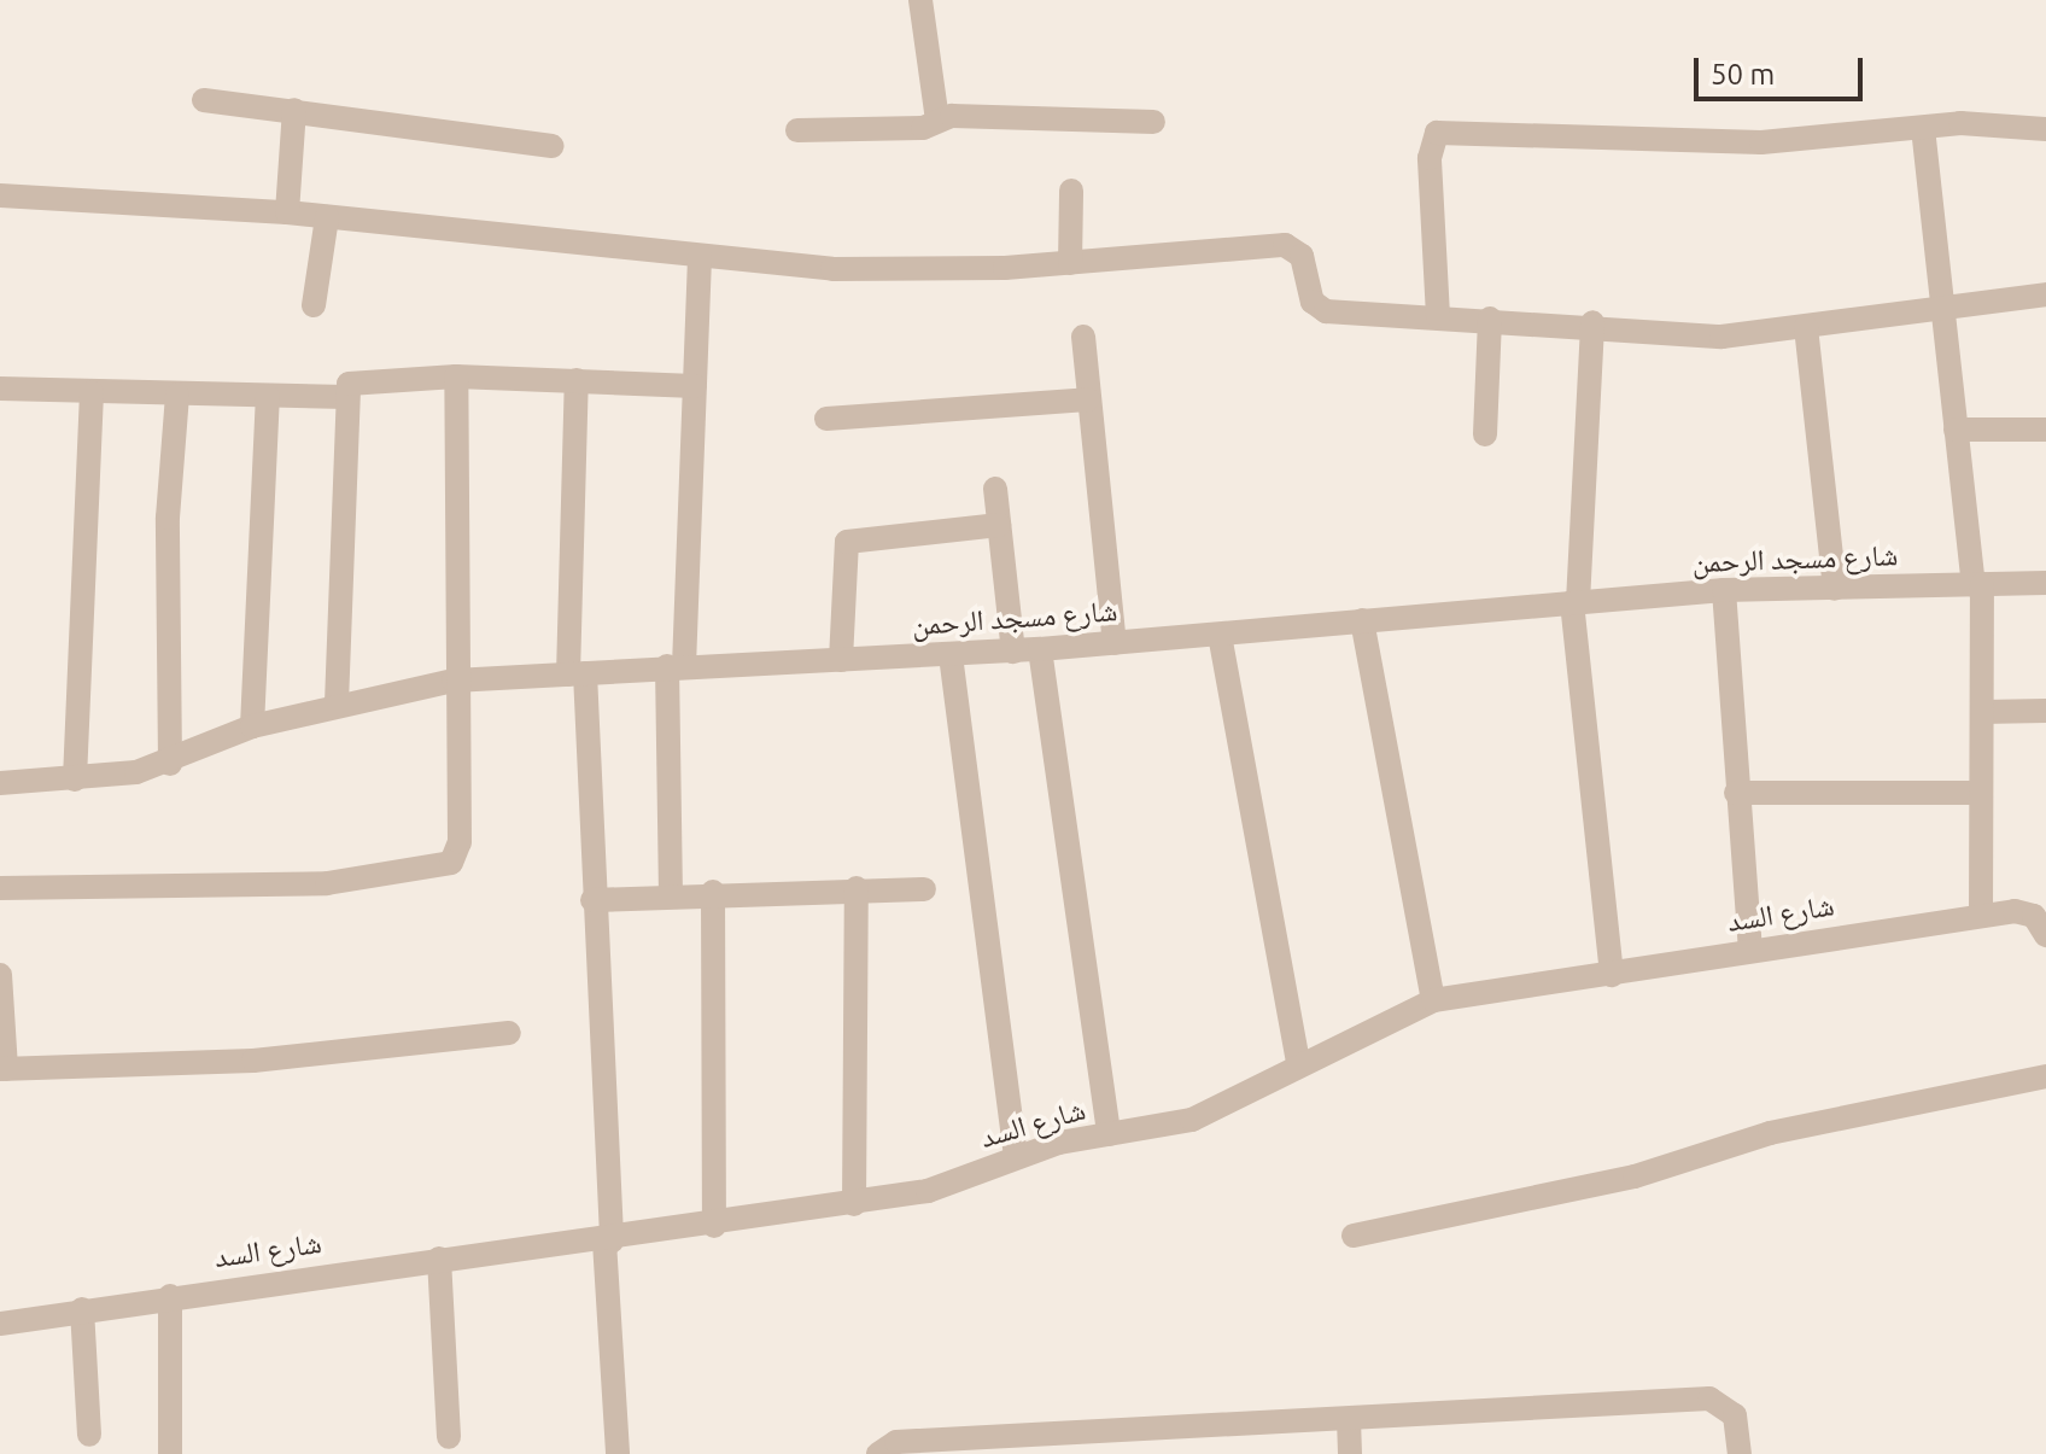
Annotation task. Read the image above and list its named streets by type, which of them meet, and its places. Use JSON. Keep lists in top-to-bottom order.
{
  "streets": {
    "street": ["شارع مسجد الرحمن", "شارع السد"]
  },
  "scale_bar": "50 m"
}
